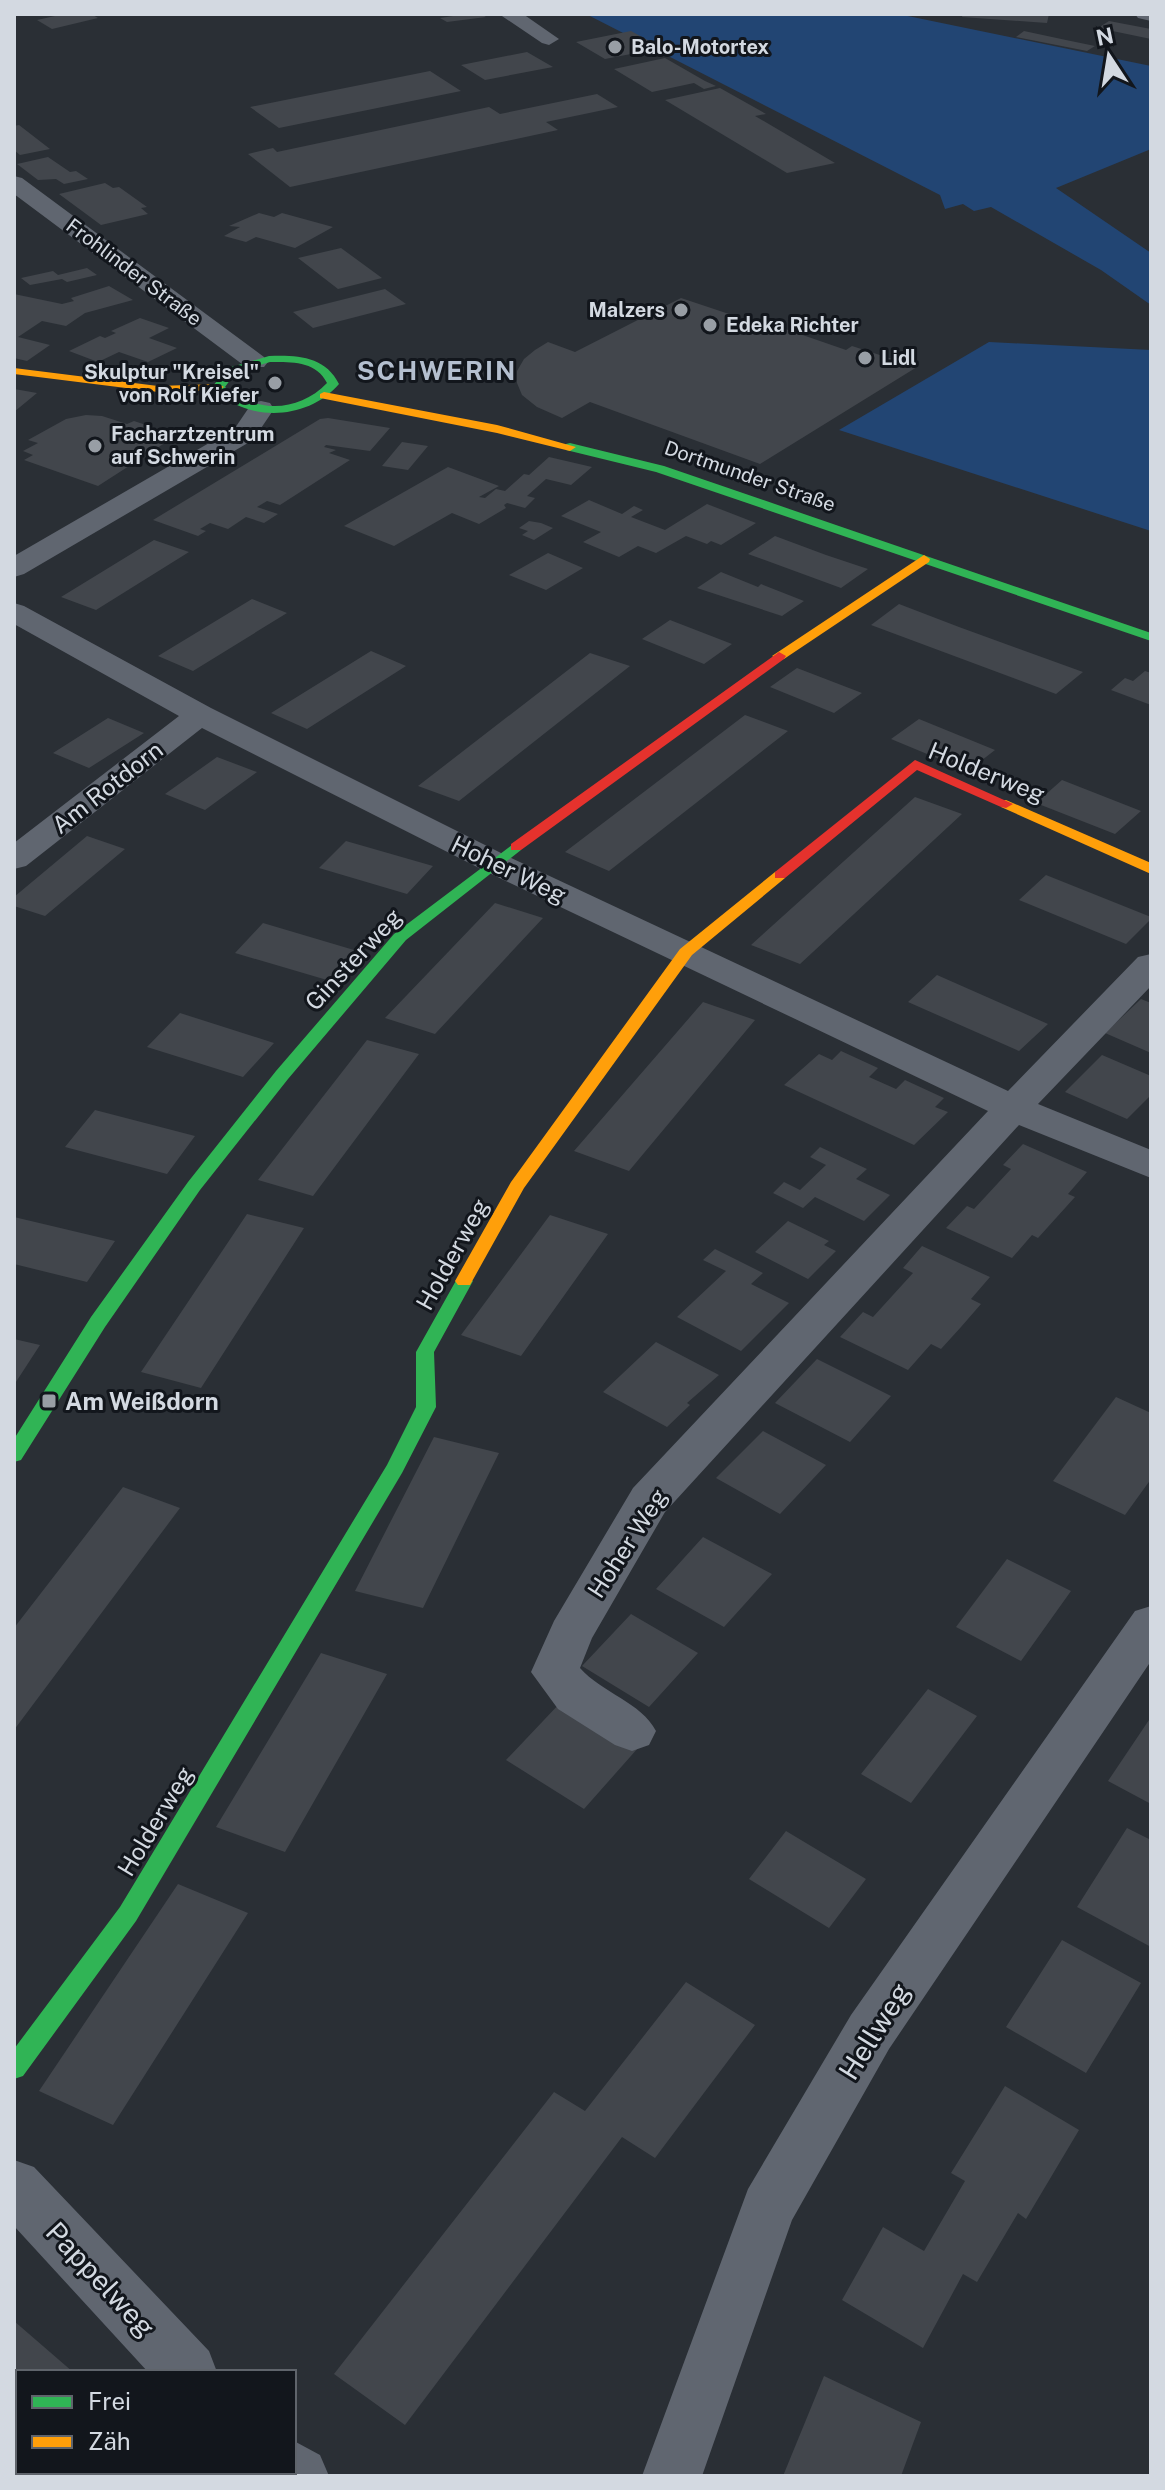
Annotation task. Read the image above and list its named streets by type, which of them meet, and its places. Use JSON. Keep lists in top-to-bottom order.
{
  "streets": {
    "street": [
      "Frohlinder Straße",
      "Dortmunder Straße",
      "Holderweg",
      "Am Rotdorn",
      "Hoher Weg",
      "Ginsterweg",
      "Hellweg",
      "Pappelweg"
    ]
  },
  "crossings": [
    ["Dortmunder Straße", "Ginsterweg"],
    ["Holderweg", "Hoher Weg"],
    ["Am Rotdorn", "Hoher Weg"],
    ["Hoher Weg", "Ginsterweg"]
  ],
  "districts": ["SCHWERIN"],
  "places": {
    "other": [
      "Balo-Motortex",
      "Malzers",
      "Edeka Richter",
      "Lidl",
      "Skulptur \"Kreisel\" von Rolf Kiefer",
      "Facharztzentrum auf Schwerin"
    ],
    "transit": ["Am Weißdorn"]
  },
  "legend": ["Frei", "Zäh"],
  "north": "top"
}
